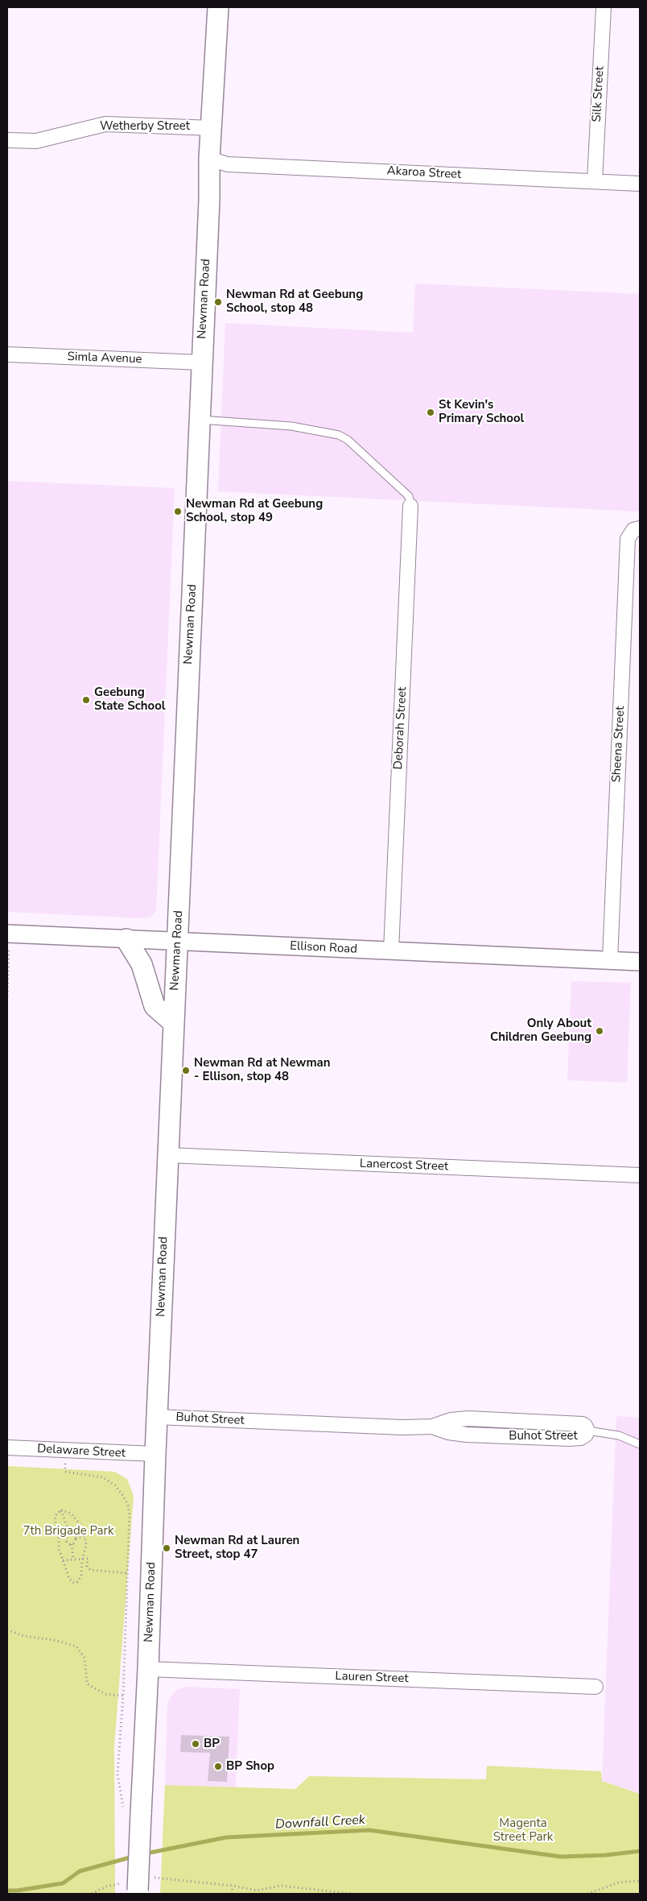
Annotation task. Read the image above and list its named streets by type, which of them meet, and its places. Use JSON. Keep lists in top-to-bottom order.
{
  "streets": {
    "main road": ["Newman Road"],
    "street": [
      "Silk Street",
      "Wetherby Street",
      "Akaroa Street",
      "Simla Avenue",
      "Deborah Street",
      "Sheena Street",
      "Ellison Road",
      "Lanercost Street",
      "Buhot Street",
      "Delaware Street",
      "Lauren Street"
    ]
  },
  "crossings": [
    ["Silk Street", "Akaroa Street"],
    ["Wetherby Street", "Newman Road"],
    ["Akaroa Street", "Newman Road"],
    ["Newman Road", "Simla Avenue"],
    ["Newman Road", "Ellison Road"],
    ["Newman Road", "Lanercost Street"],
    ["Newman Road", "Buhot Street"],
    ["Newman Road", "Delaware Street"],
    ["Newman Road", "Lauren Street"],
    ["Deborah Street", "Ellison Road"],
    ["Sheena Street", "Ellison Road"]
  ],
  "water": ["Downfall Creek"],
  "parks": ["7th Brigade Park", "Magenta Street Park"],
  "places": [
    "Newman Rd at Geebung School, stop 48",
    "St Kevin's Primary School",
    "Newman Rd at Geebung School, stop 49",
    "Geebung State School",
    "Only About Children Geebung",
    "Newman Rd at Newman - Ellison, stop 48",
    "Newman Rd at Lauren Street, stop 47",
    "BP",
    "BP Shop"
  ]
}
